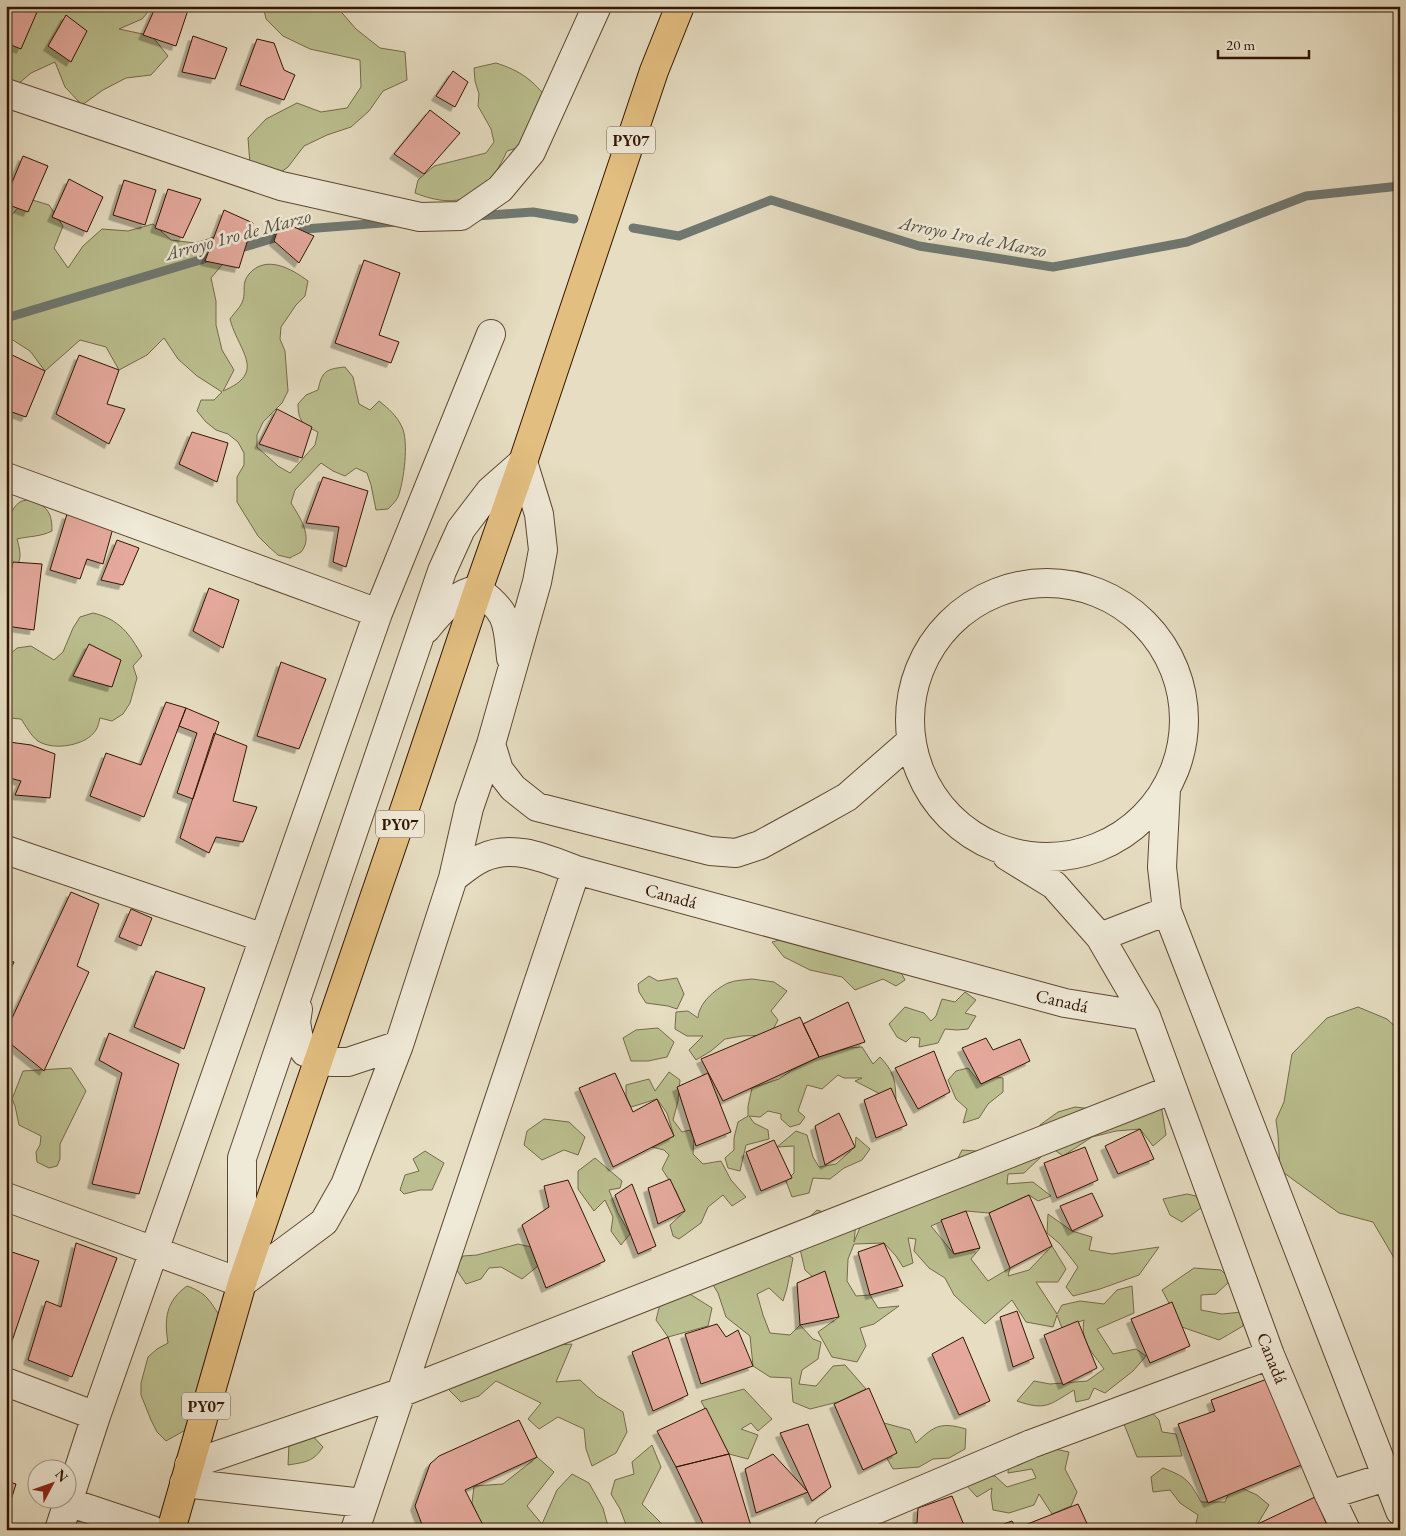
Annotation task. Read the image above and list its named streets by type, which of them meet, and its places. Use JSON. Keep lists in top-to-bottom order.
{
  "streets": {
    "highway": ["PY07"],
    "street": ["Canadá"]
  },
  "water": ["Arroyo 1ro de Marzo"],
  "scale_bar": "20 m",
  "north": "top right"
}
